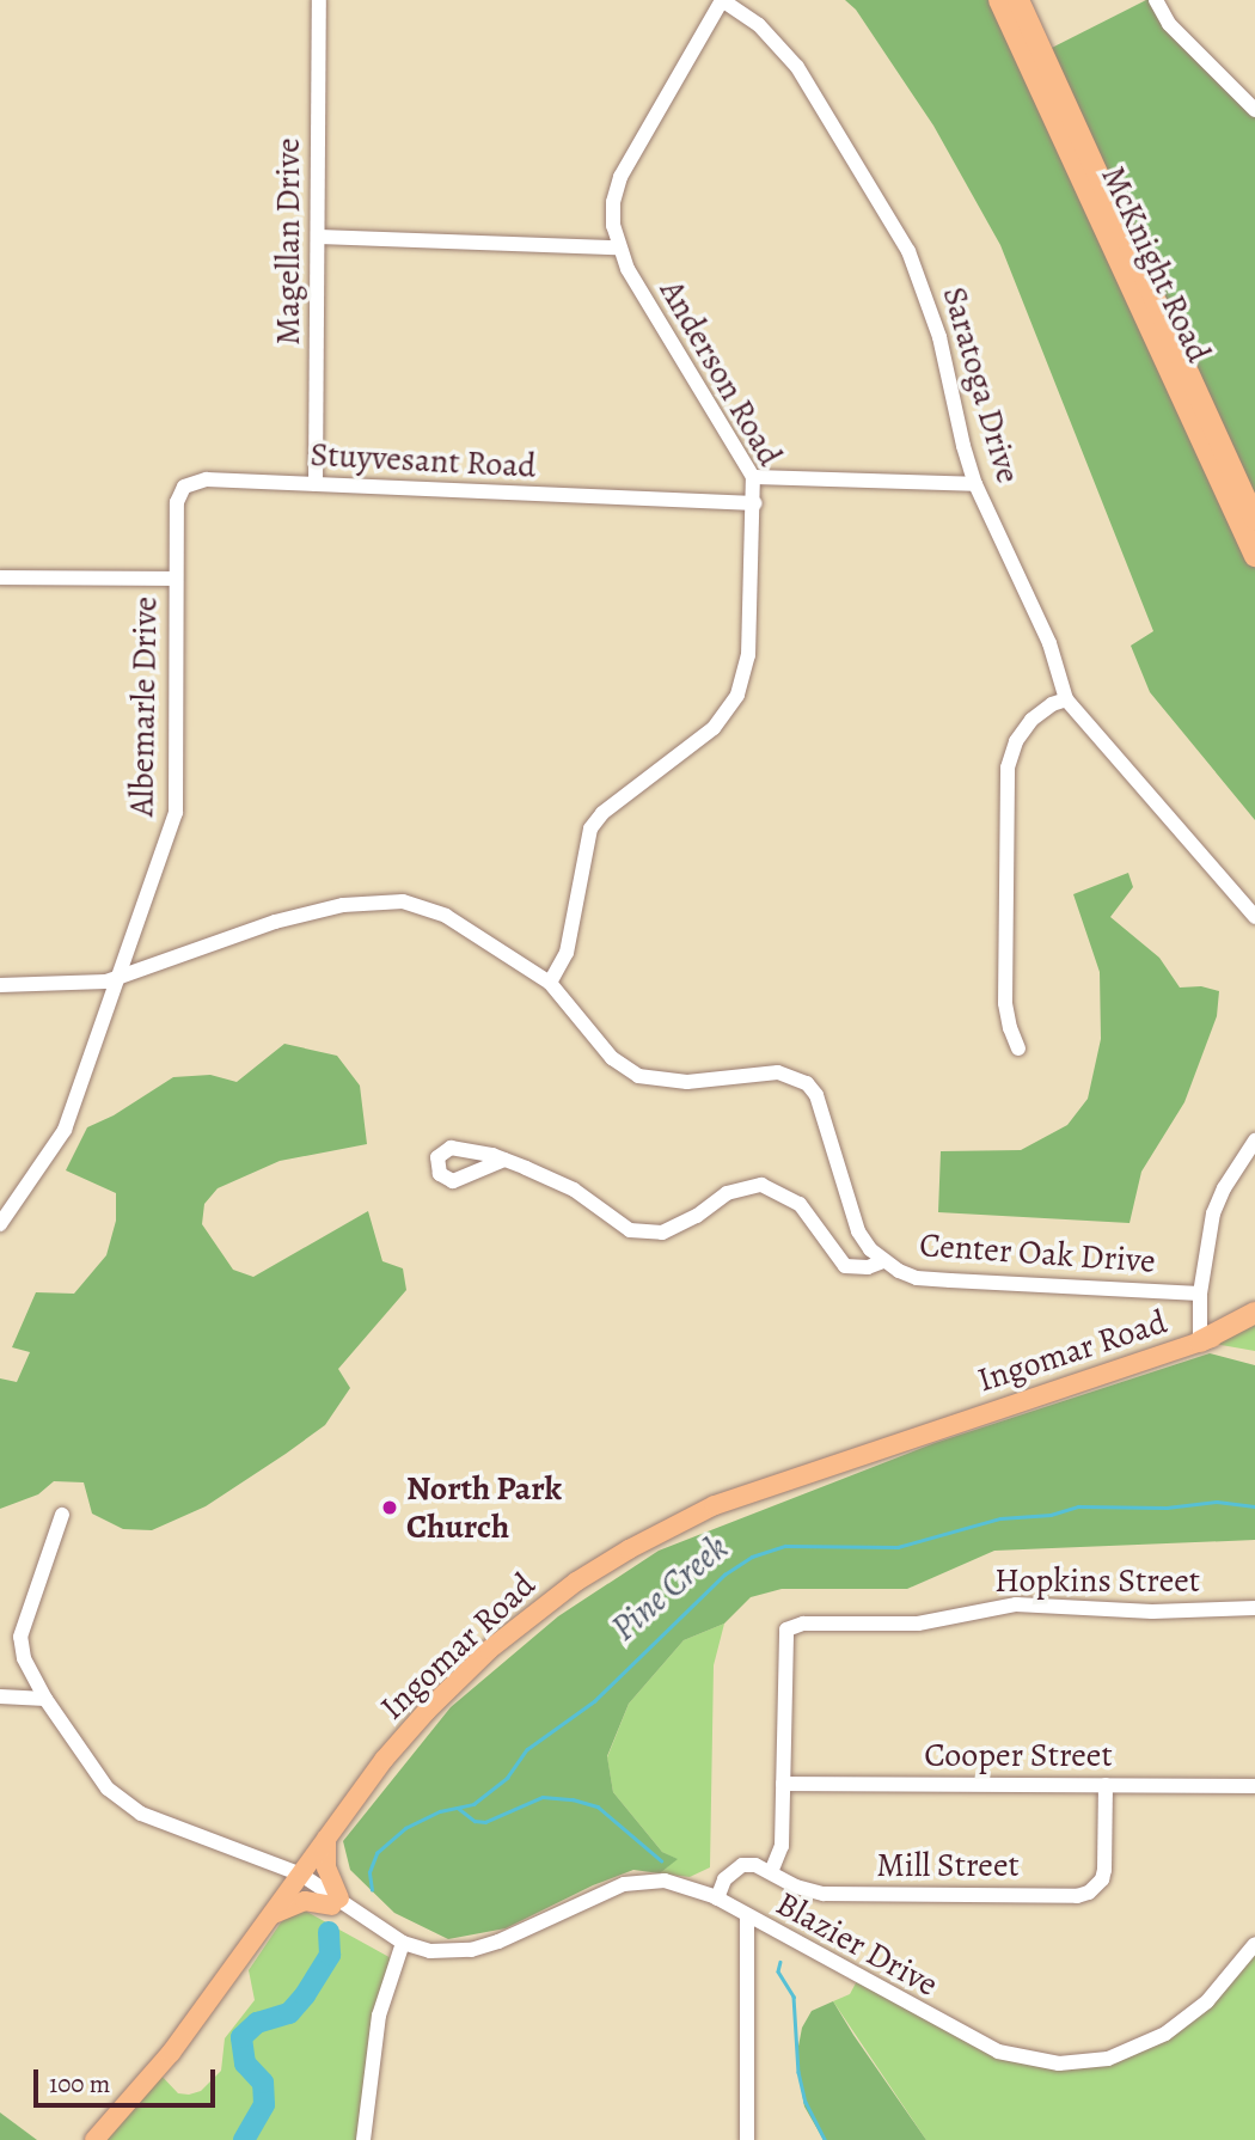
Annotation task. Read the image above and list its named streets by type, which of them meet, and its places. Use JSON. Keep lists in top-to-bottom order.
{
  "streets": {
    "highway": ["McKnight Road"],
    "main road": ["Ingomar Road"],
    "street": [
      "Magellan Drive",
      "Anderson Road",
      "Saratoga Drive",
      "Stuyvesant Road",
      "Albemarle Drive",
      "Center Oak Drive",
      "Hopkins Street",
      "Cooper Street",
      "Mill Street",
      "Blazier Drive"
    ]
  },
  "crossings": [
    ["Magellan Drive", "Stuyvesant Road"],
    ["Anderson Road", "Saratoga Drive"],
    ["Anderson Road", "Stuyvesant Road"],
    ["Anderson Road", "Center Oak Drive"],
    ["Stuyvesant Road", "Albemarle Drive"],
    ["Albemarle Drive", "Center Oak Drive"],
    ["Ingomar Road", "Blazier Drive"],
    ["Hopkins Street", "Cooper Street"],
    ["Hopkins Street", "Mill Street"],
    ["Cooper Street", "Mill Street"],
    ["Mill Street", "Blazier Drive"]
  ],
  "water": ["Pine Creek"],
  "places": ["North Park Church"],
  "scale_bar": "100 m"
}
